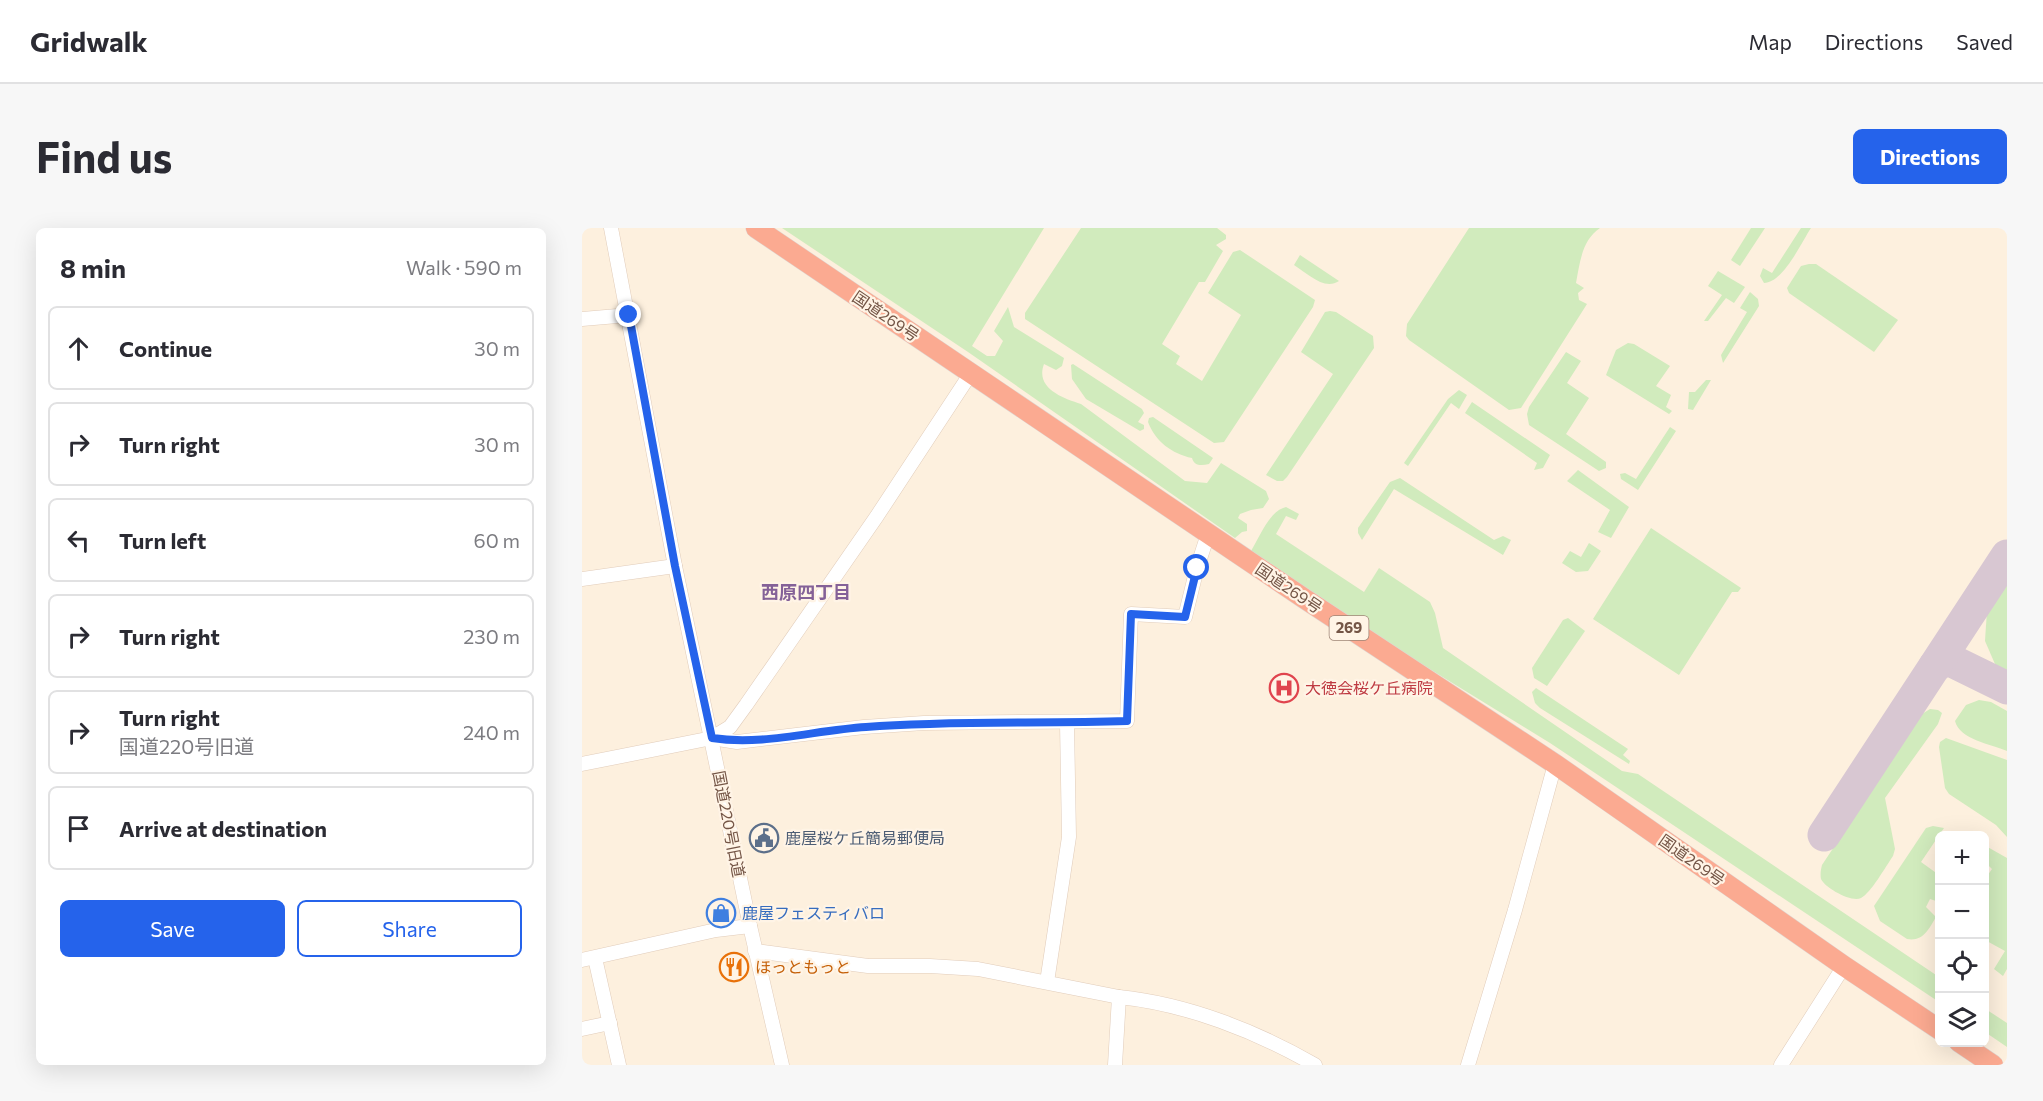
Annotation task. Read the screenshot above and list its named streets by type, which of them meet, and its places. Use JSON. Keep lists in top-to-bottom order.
{
  "streets": {
    "highway": ["国道269号", "269"],
    "street": ["国道220号旧道"]
  },
  "districts": ["西原四丁目"],
  "places": {
    "hospital": ["大徳会桜ケ丘病院"],
    "public building": ["鹿屋桜ケ丘簡易郵便局"],
    "shop": ["鹿屋フェスティバロ"],
    "restaurant": ["ほっともっと"]
  },
  "page": {
    "header": "Gridwalk",
    "nav": ["Map", "Directions", "Saved"],
    "buttons": [
      "Directions",
      ["Save", "Share"]
    ],
    "title": "Find us",
    "heading": ["8 min", "Walk · 590 m"],
    "list": [
      ["Continue", "30 m"],
      ["Turn right", "30 m"],
      ["Turn left", "60 m"],
      ["Turn right", "230 m"],
      ["Turn right", "国道220号旧道", "240 m"],
      "Arrive at destination"
    ],
    "map_buttons": ["+", "−"]
  }
}
